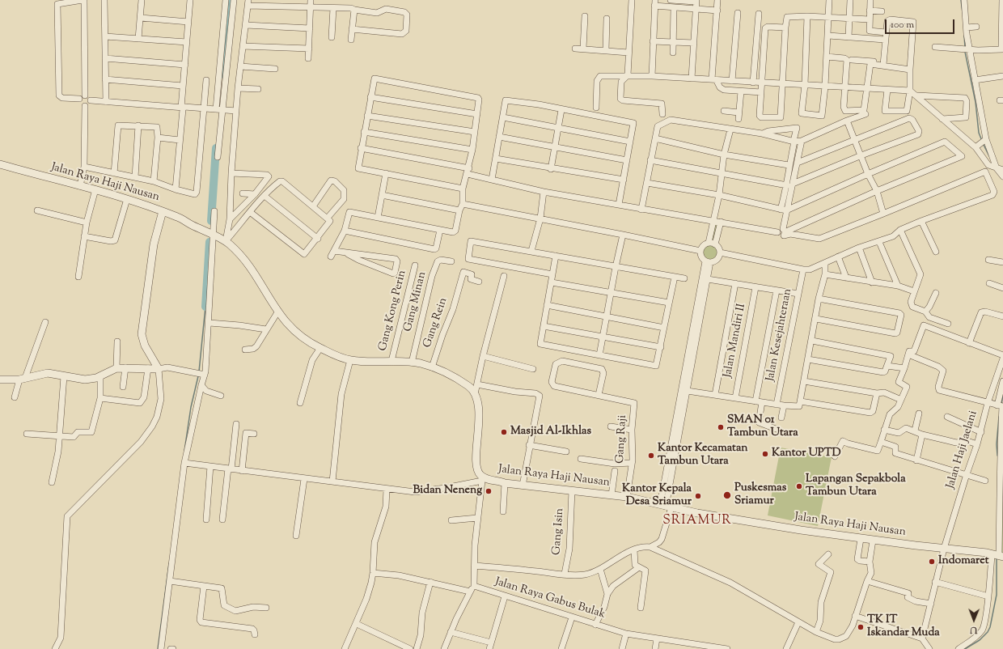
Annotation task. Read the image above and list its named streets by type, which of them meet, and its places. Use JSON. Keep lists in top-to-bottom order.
{
  "streets": {
    "street": [
      "Jalan Raya Haji Nausan",
      "Gang Minan",
      "Gang Kong Perin",
      "Gang Rein",
      "Jalan Kesejahteraan",
      "Jalan Mandiri II",
      "Gang Raji",
      "Jalan Haji Jaelani",
      "Gang Isin",
      "Jalan Raya Gabus Bulak"
    ]
  },
  "crossings": [
    ["Jalan Raya Haji Nausan", "Gang Minan"],
    ["Jalan Raya Haji Nausan", "Gang Kong Perin"],
    ["Jalan Raya Haji Nausan", "Gang Rein"],
    ["Jalan Raya Haji Nausan", "Gang Raji"],
    ["Jalan Raya Haji Nausan", "Jalan Haji Jaelani"],
    ["Jalan Raya Haji Nausan", "Gang Isin"]
  ],
  "districts": ["SRIAMUR"],
  "places": [
    "SMAN 01 Tambun Utara",
    "Masjid Al-Ikhlas",
    "Kantor UPTD",
    "Kantor Kecamatan Tambun Utara",
    "Lapangan Sepakbola Tambun Utara",
    "Bidan Neneng",
    "Puskesmas Sriamur",
    "Kantor Kepala Desa Sriamur",
    "Indomaret",
    "TK IT Iskandar Muda"
  ],
  "scale_bar": "100 m",
  "north": "bottom"
}
